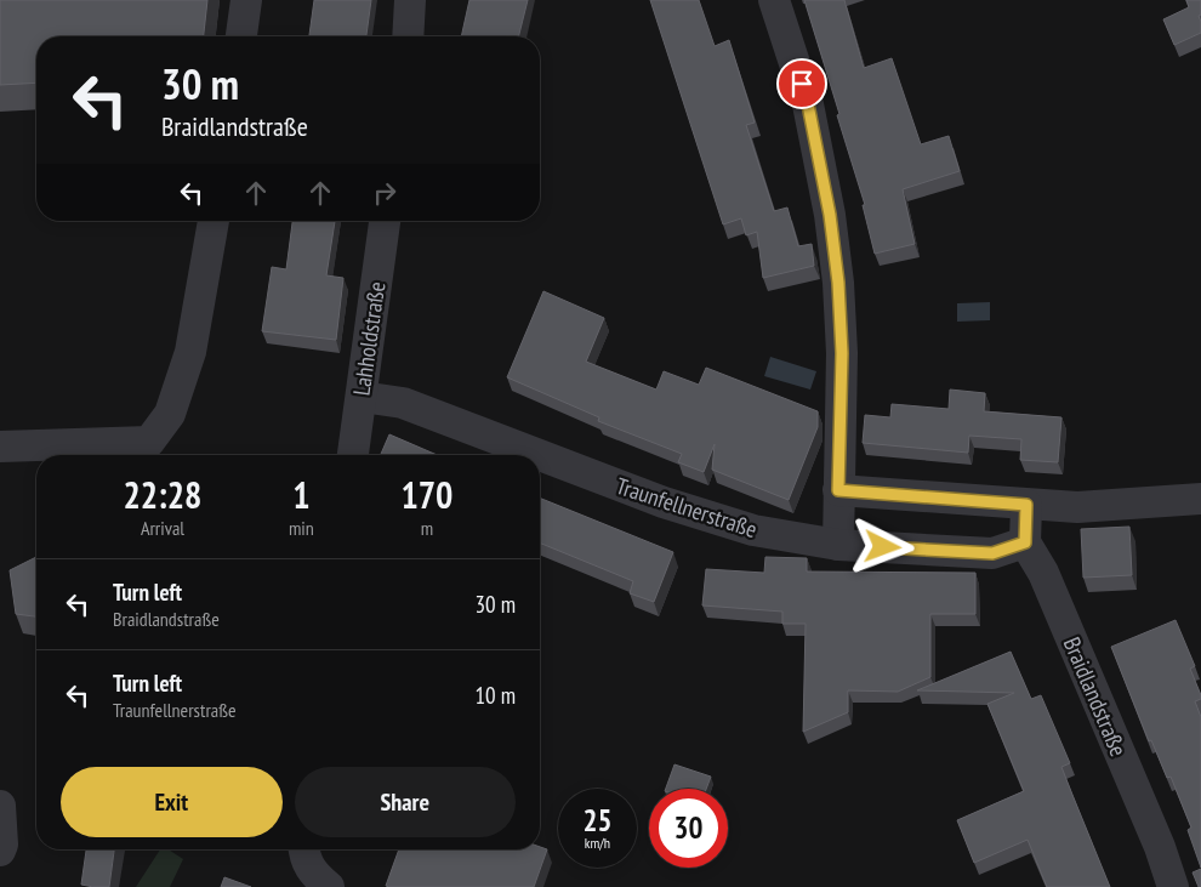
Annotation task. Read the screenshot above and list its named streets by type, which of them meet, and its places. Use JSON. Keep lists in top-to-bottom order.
{
  "streets": {
    "street": ["Lahholdstraße", "Traunfellnerstraße", "Braidlandstraße"]
  },
  "crossings": [
    ["Lahholdstraße", "Traunfellnerstraße"],
    ["Traunfellnerstraße", "Braidlandstraße"]
  ],
  "page": {
    "turn": ["30 m", "Braidlandstraße"],
    "eta": [
      "22:28",
      "Arrival",
      "1",
      "min",
      "170",
      "m"
    ],
    "list": [
      {
        "name": "Turn left",
        "note": "Braidlandstraße",
        "value": "30 m"
      },
      {
        "name": "Turn left",
        "note": "Traunfellnerstraße",
        "value": "10 m"
      }
    ],
    "buttons": ["Exit", "Share"],
    "speed": "25 km/h",
    "limit": "30"
  }
}
